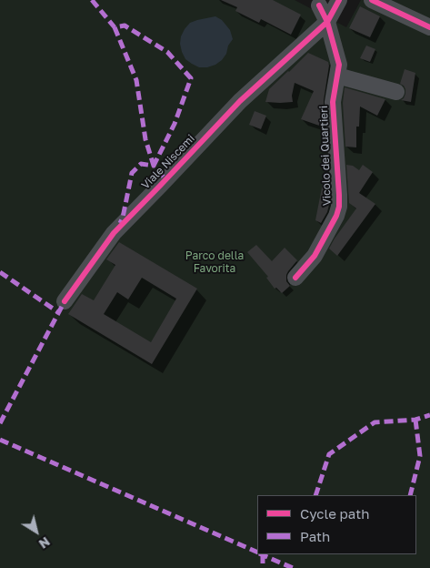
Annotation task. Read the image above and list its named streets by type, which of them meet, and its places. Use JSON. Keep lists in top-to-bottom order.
{
  "streets": {
    "street": ["Vicolo dei Quartieri", "Viale Niscemi"]
  },
  "crossings": [
    ["Vicolo dei Quartieri", "Viale Niscemi"]
  ],
  "parks": ["Parco della Favorita"],
  "legend": ["Cycle path", "Path"],
  "north": "bottom right"
}
